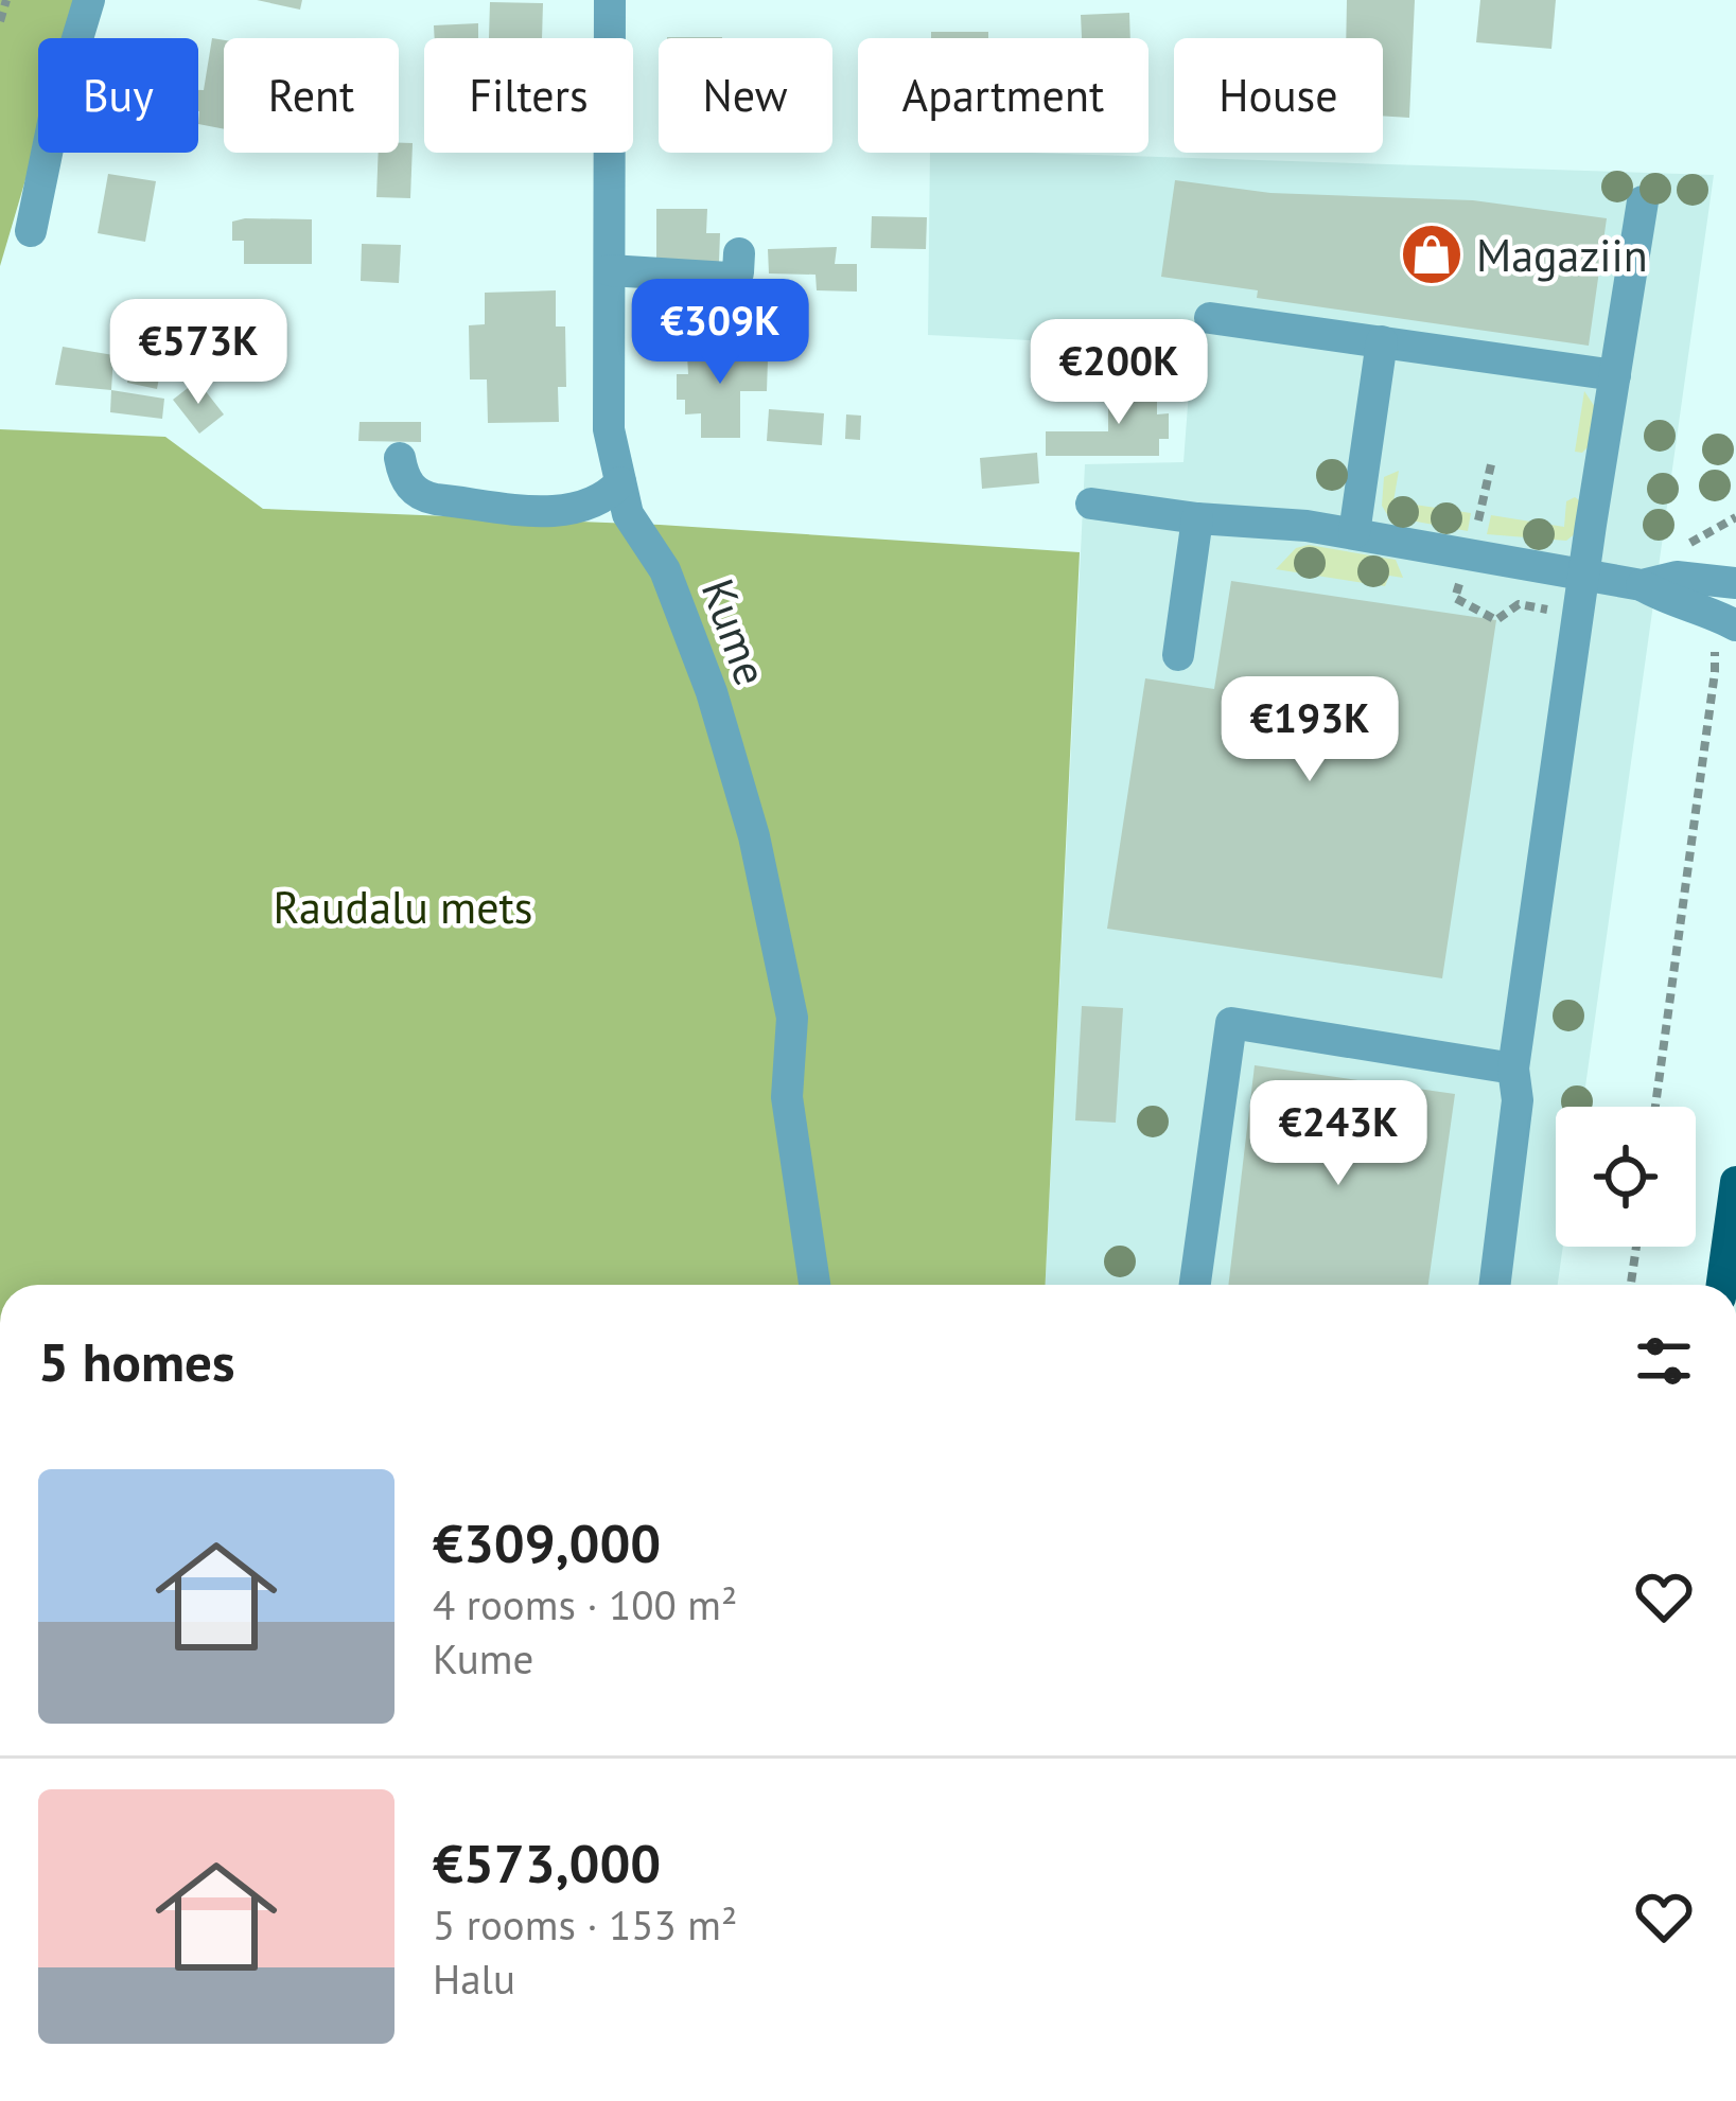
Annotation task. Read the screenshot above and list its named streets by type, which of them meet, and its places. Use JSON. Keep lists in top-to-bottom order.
{
  "streets": {
    "street": ["Kume"]
  },
  "parks": ["Raudalu mets"],
  "places": {
    "shop": ["Magaziin"]
  },
  "page": {
    "chip": [
      "Buy",
      "Rent",
      "Filters",
      "New",
      "Apartment",
      "House"
    ],
    "price": [
      "€309K",
      "€573K",
      "€200K",
      "€193K",
      "€243K"
    ],
    "heading": "5 homes",
    "list": [
      {
        "name": "€309,000",
        "note": "4 rooms · 100 m² · Kume"
      },
      {
        "name": "€573,000",
        "note": "5 rooms · 153 m² · Halu"
      }
    ]
  }
}
